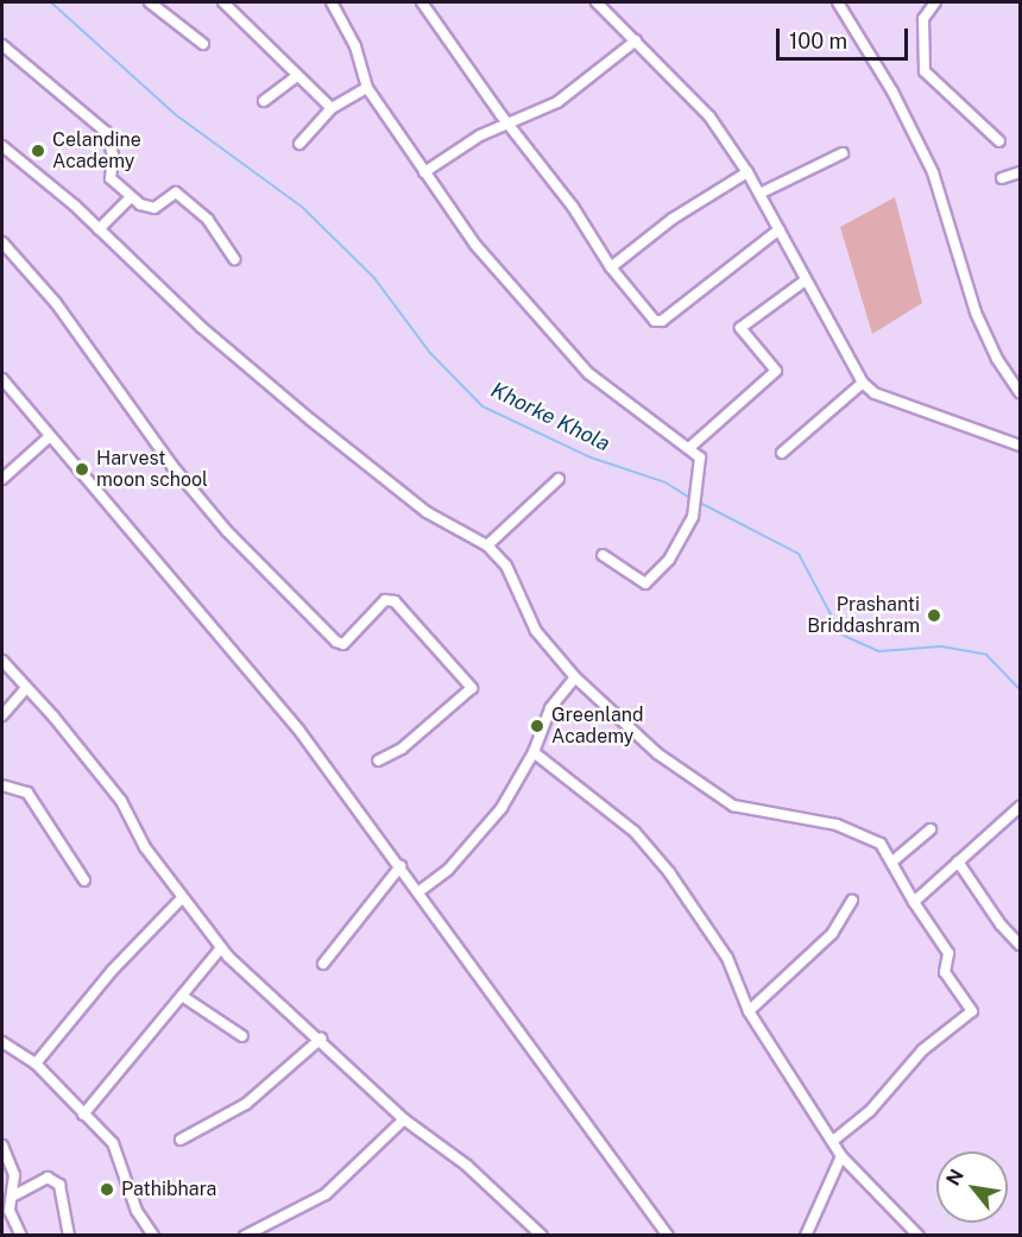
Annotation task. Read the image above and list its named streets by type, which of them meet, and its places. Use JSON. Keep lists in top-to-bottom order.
{
  "water": ["Khorke Khola"],
  "places": [
    "Celandine Academy",
    "Harvest moon school",
    "Prashanti Briddashram",
    "Greenland Academy",
    "Pathibhara"
  ],
  "scale_bar": "100 m",
  "north": "top left"
}
